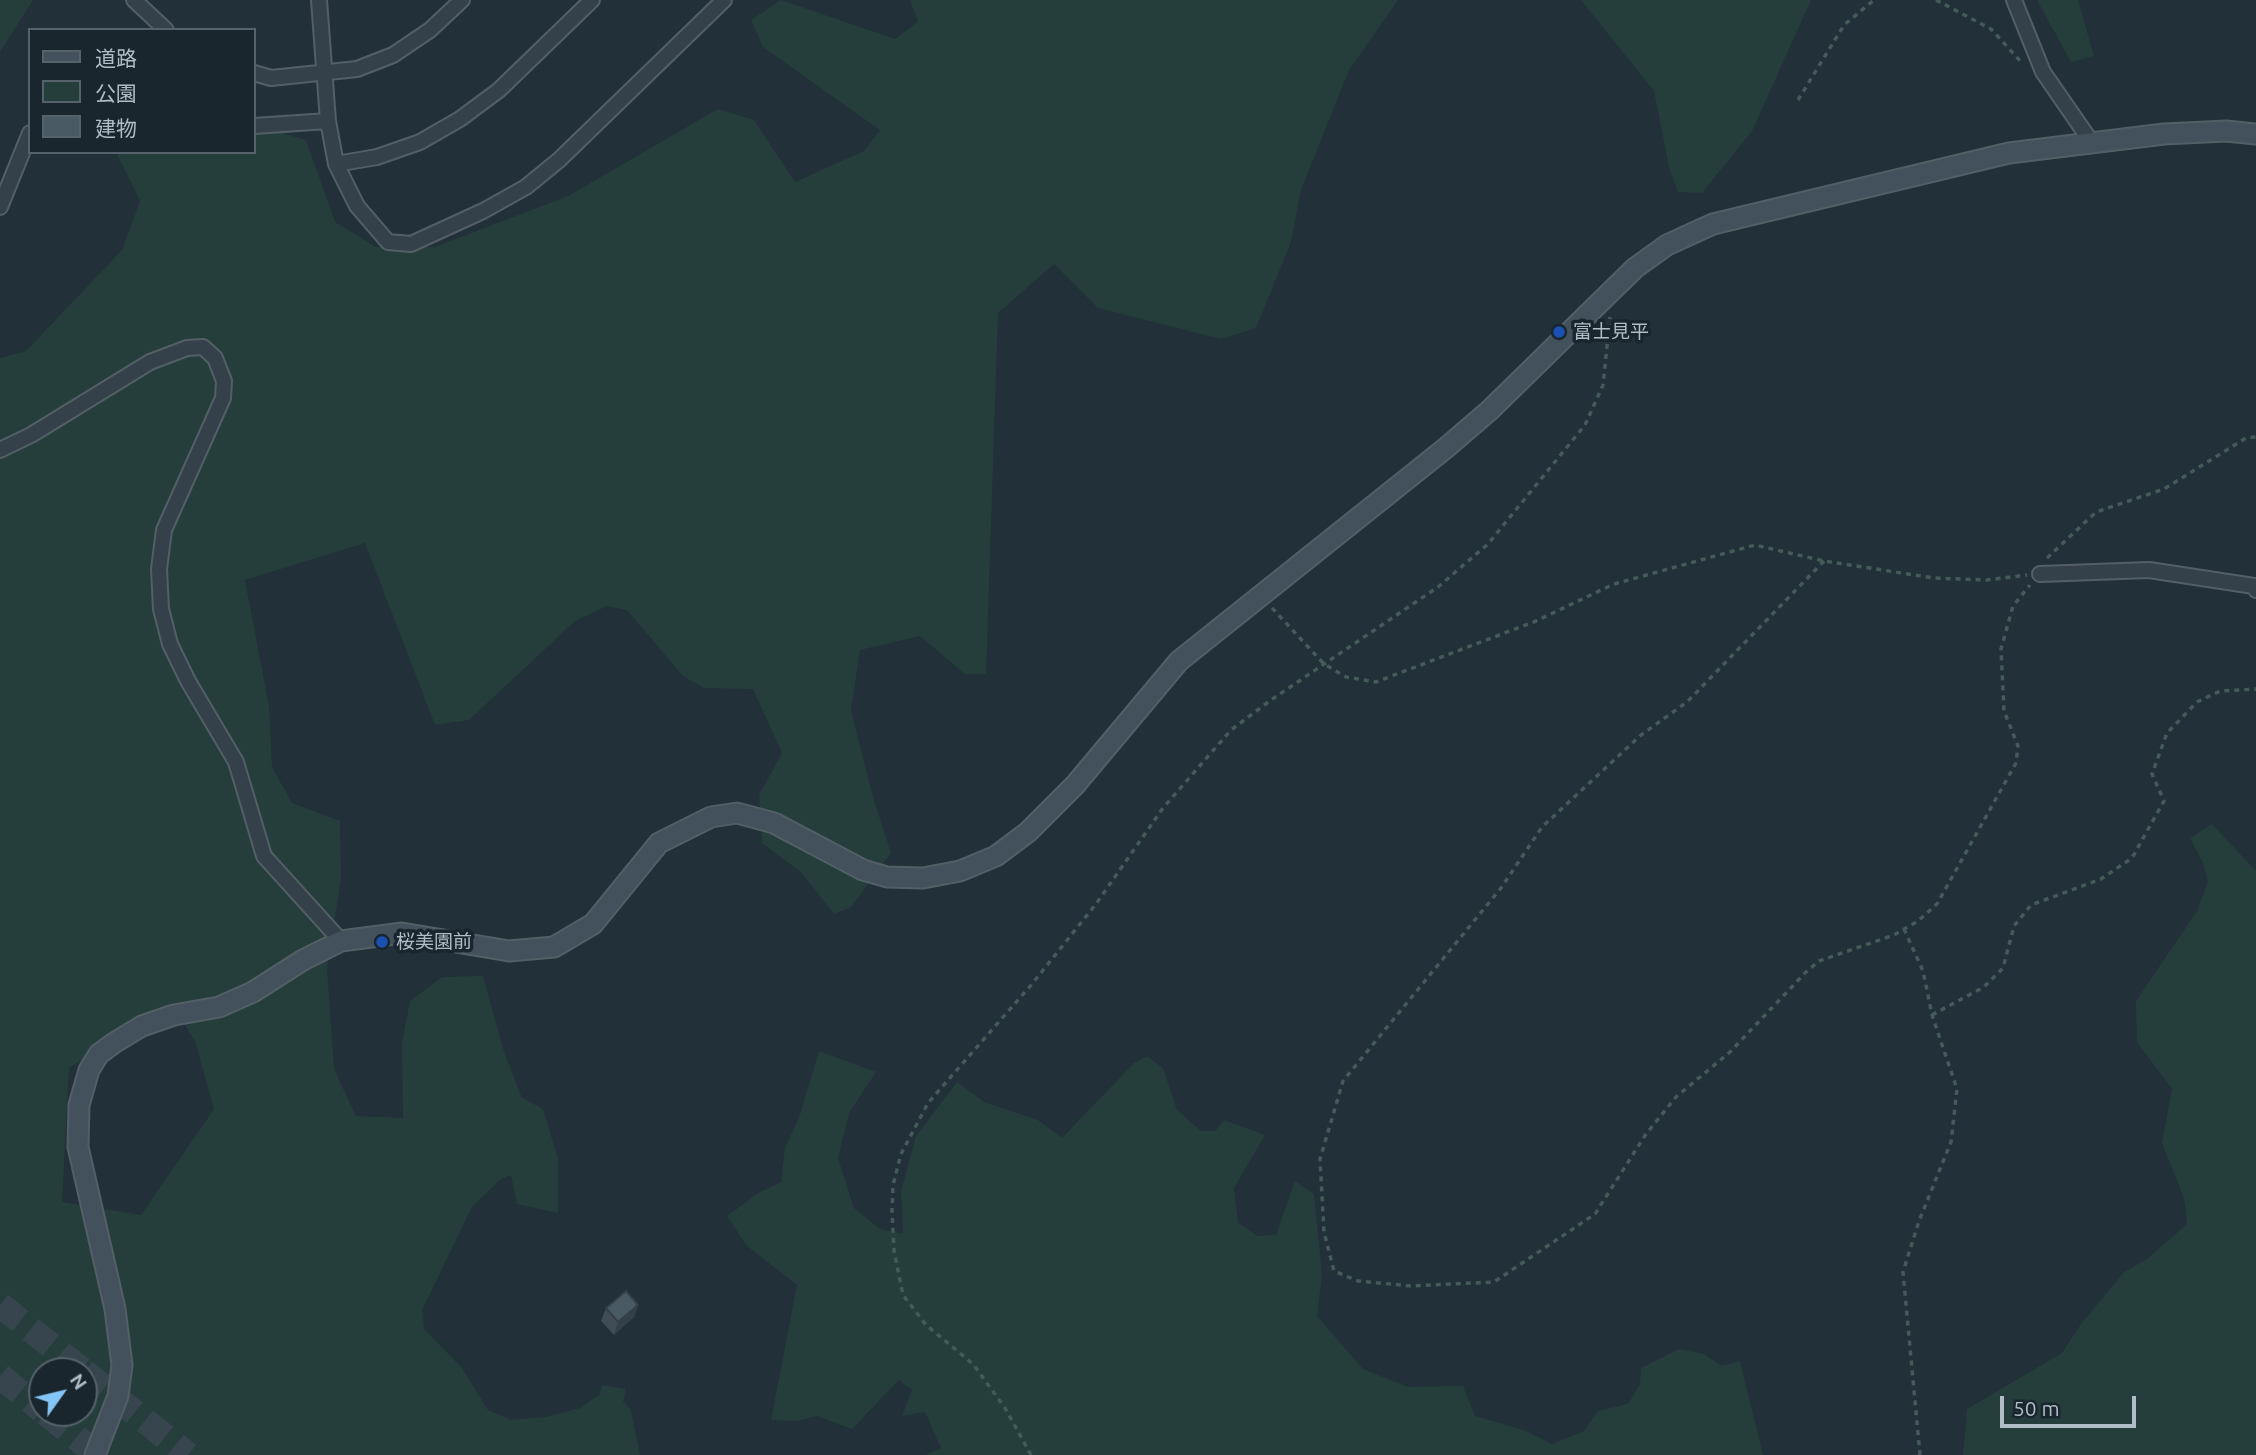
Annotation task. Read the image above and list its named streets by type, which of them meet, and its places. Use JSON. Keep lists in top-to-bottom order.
{
  "places": ["富士見平", "桜美園前"],
  "legend": ["道路", "公園", "建物"],
  "scale_bar": "50 m",
  "north": "top right"
}
